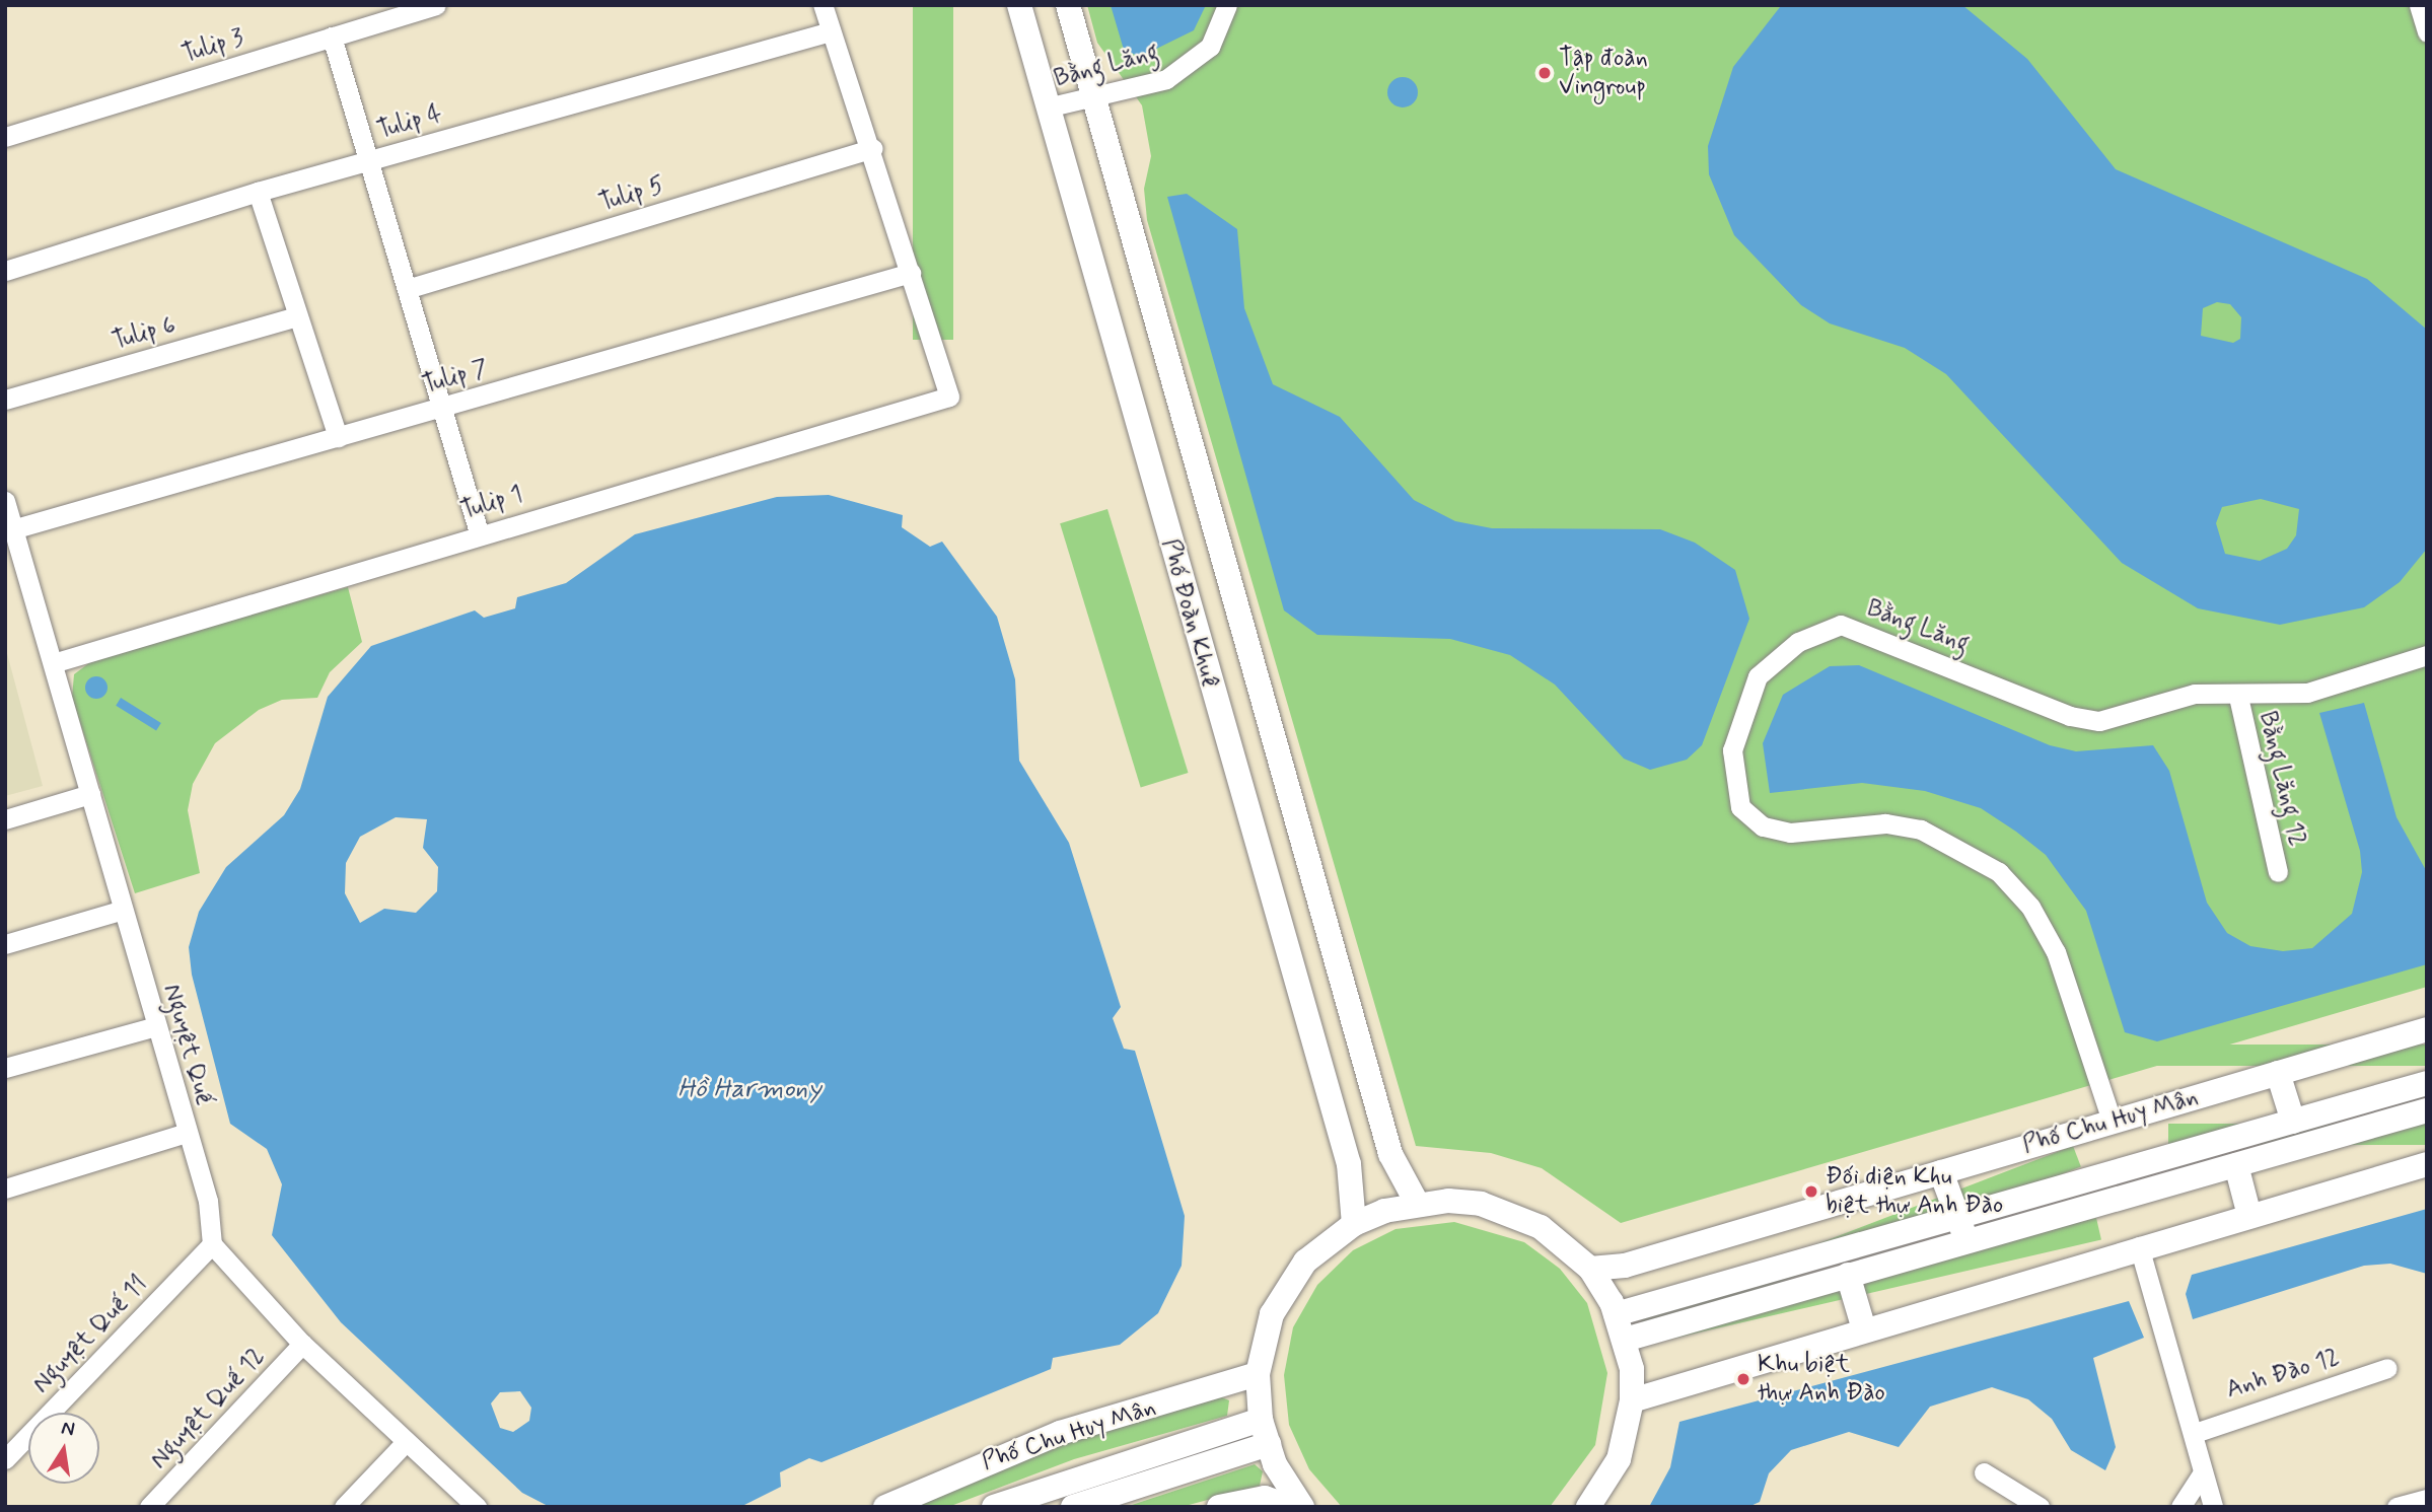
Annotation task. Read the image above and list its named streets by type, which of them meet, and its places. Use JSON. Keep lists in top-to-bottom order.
{
  "streets": {
    "main road": ["Phố Đoàn Khuê", "Phố Chu Huy Mân"],
    "street": [
      "Tulip 3",
      "Bằng Lăng",
      "Tulip 4",
      "Tulip 5",
      "Tulip 6",
      "Tulip 7",
      "Tulip 1",
      "Bằng Lăng 12",
      "Nguyệt Quế",
      "Nguyệt Quế 11",
      "Anh Đào 12",
      "Nguyệt Quế 12"
    ]
  },
  "crossings": [
    ["Bằng Lăng", "Phố Đoàn Khuê"],
    ["Bằng Lăng", "Bằng Lăng 12"],
    ["Bằng Lăng", "Phố Chu Huy Mân"],
    ["Tulip 7", "Tulip 1"],
    ["Tulip 7", "Nguyệt Quế"],
    ["Tulip 1", "Nguyệt Quế"],
    ["Nguyệt Quế", "Nguyệt Quế 11"]
  ],
  "water": ["Hồ Harmony"],
  "places": ["Tập đoàn Vingroup", "Đối diện Khu biệt thự Anh Đào", "Khu biệt thự Anh Đào"],
  "north": "top"
}
